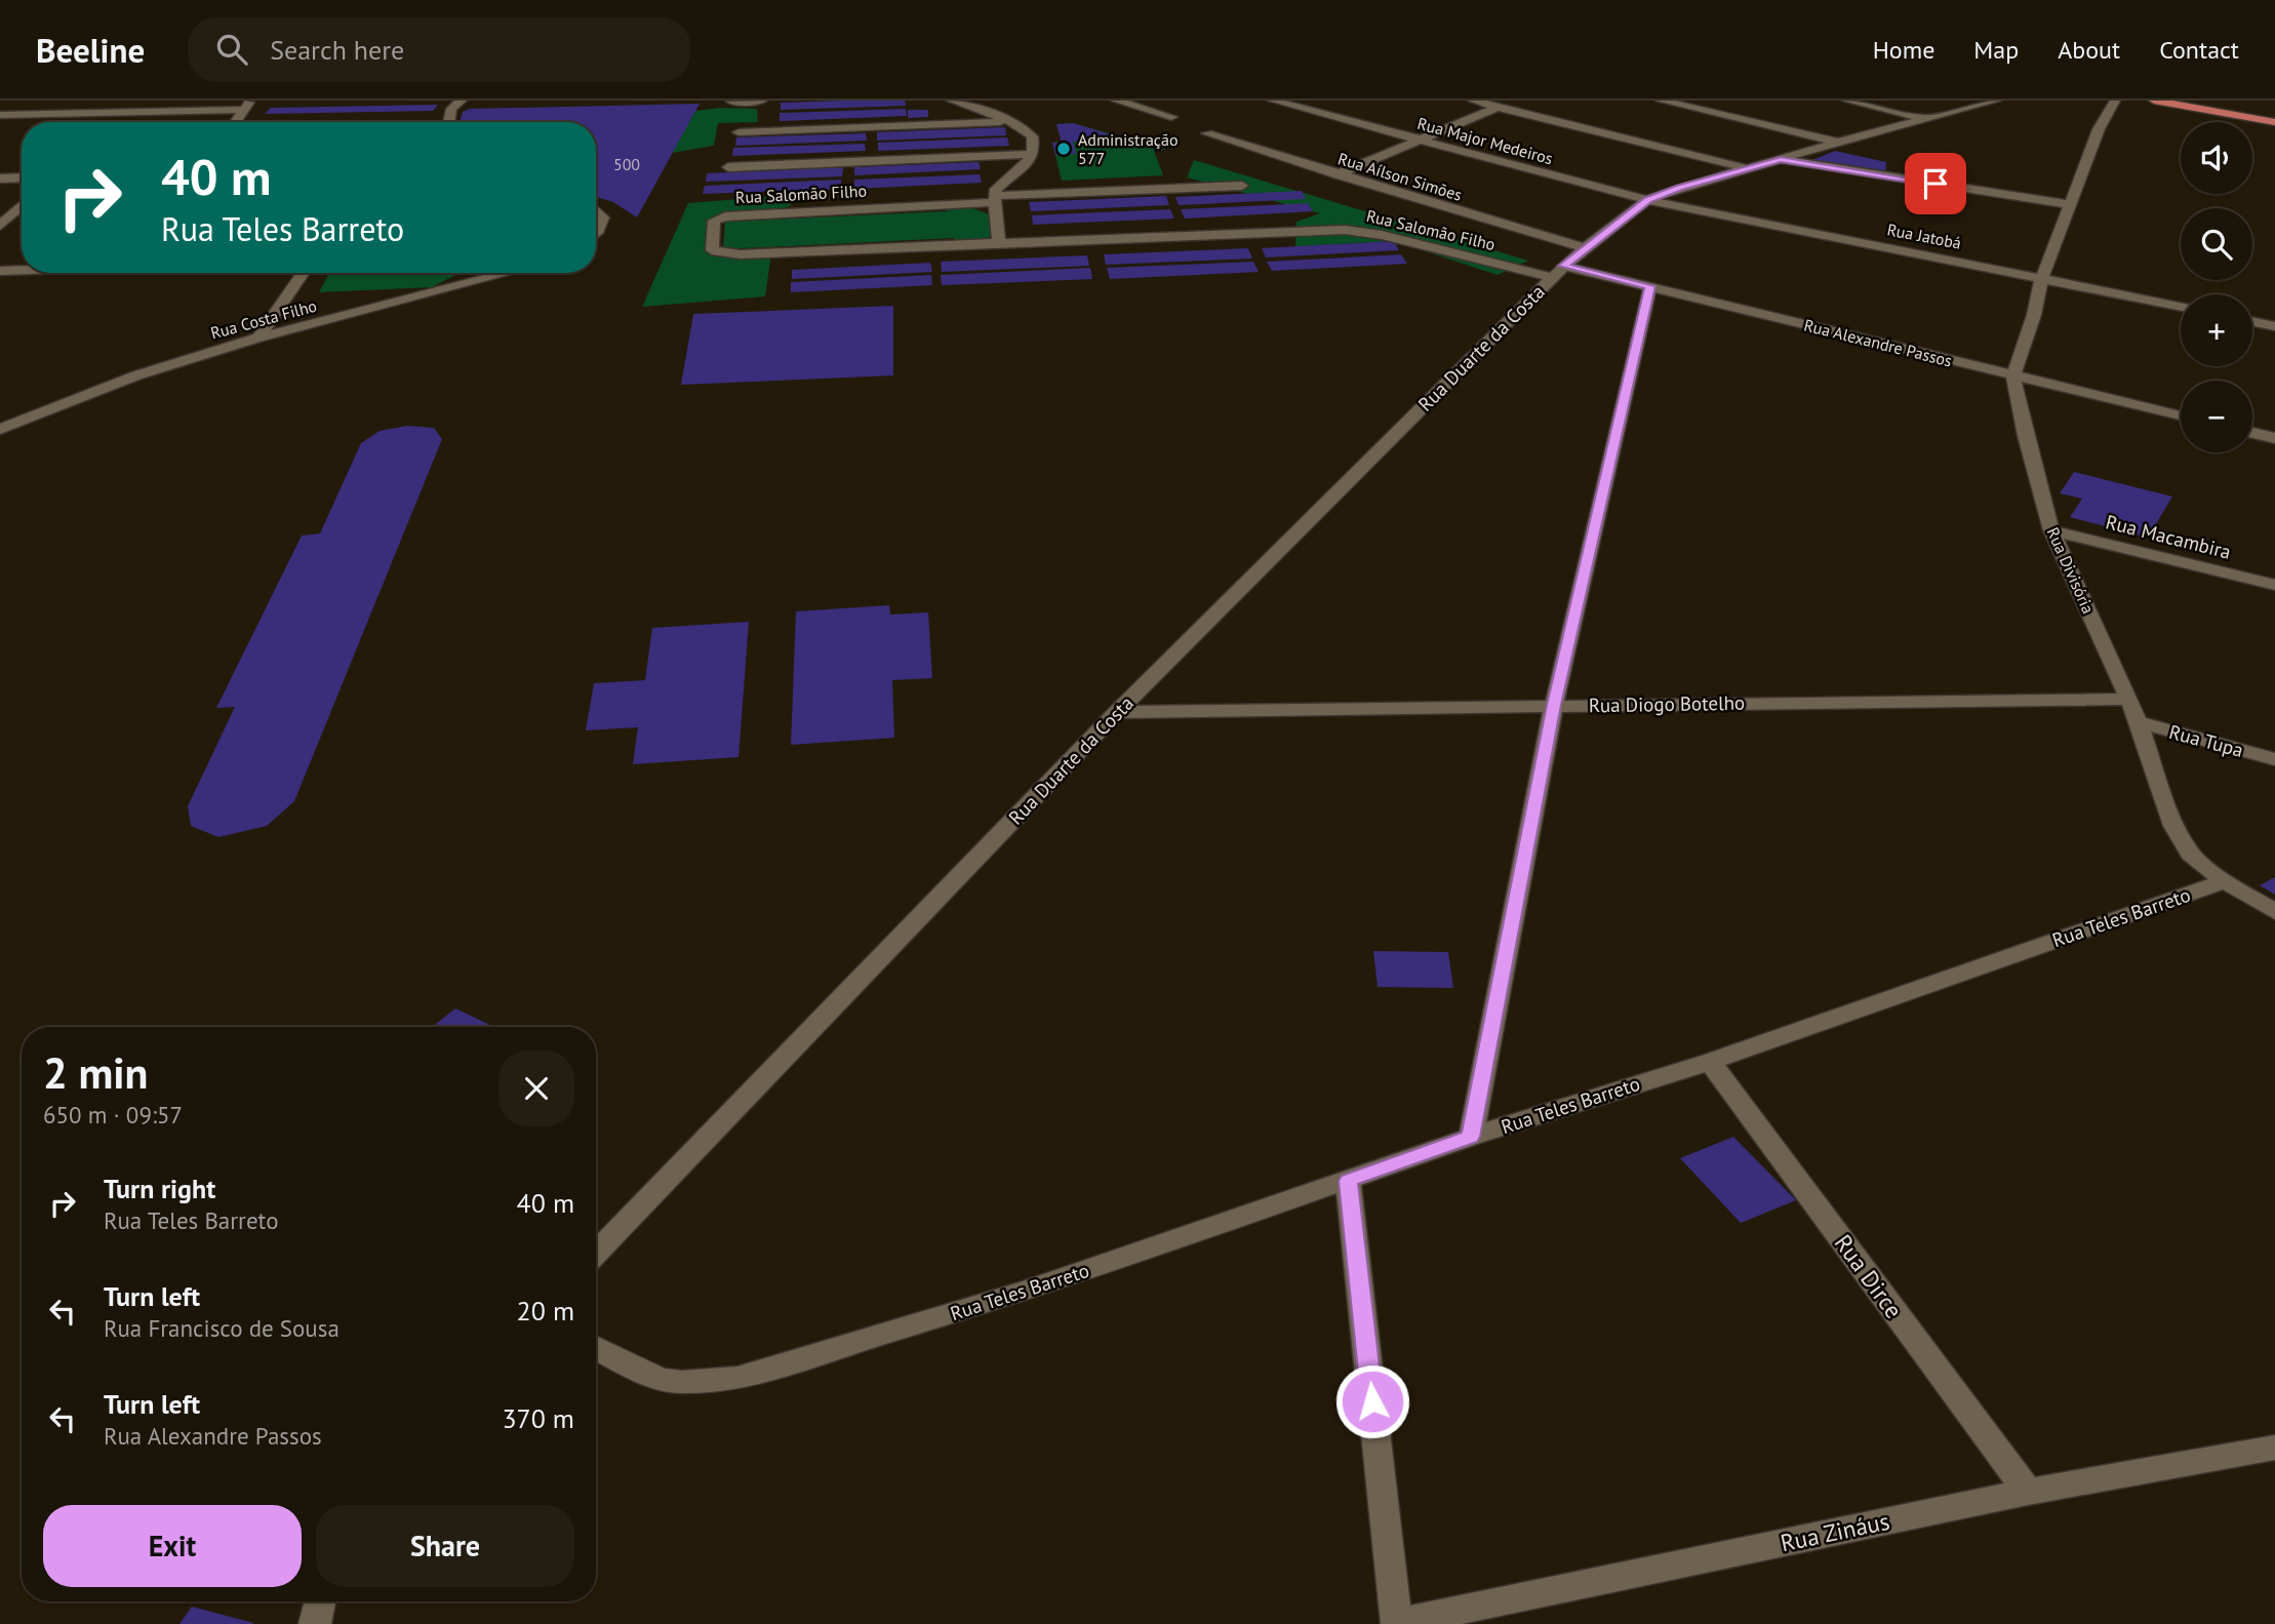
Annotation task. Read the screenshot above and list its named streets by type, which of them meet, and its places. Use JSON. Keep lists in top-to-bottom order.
{
  "streets": {
    "street": [
      "Rua Major Medeiros",
      "Rua Aílson Simões",
      "Rua Salomão Filho",
      "Rua Jatobá",
      "Rua Costa Filho",
      "Rua Alexandre Passos",
      "Rua Duarte da Costa",
      "Rua Macambira",
      "Rua Divisória",
      "Rua Diogo Botelho",
      "Rua Tupa",
      "Rua Teles Barreto",
      "Rua Dirce",
      "Rua Zináus"
    ]
  },
  "crossings": [
    ["Rua Major Medeiros", "Rua Jatobá"],
    ["Rua Major Medeiros", "Rua Duarte da Costa"],
    ["Rua Aílson Simões", "Rua Duarte da Costa"],
    ["Rua Salomão Filho", "Rua Alexandre Passos"],
    ["Rua Salomão Filho", "Rua Duarte da Costa"],
    ["Rua Jatobá", "Rua Duarte da Costa"],
    ["Rua Jatobá", "Rua Divisória"],
    ["Rua Alexandre Passos", "Rua Duarte da Costa"],
    ["Rua Alexandre Passos", "Rua Divisória"],
    ["Rua Duarte da Costa", "Rua Diogo Botelho"],
    ["Rua Macambira", "Rua Divisória"],
    ["Rua Divisória", "Rua Diogo Botelho"],
    ["Rua Divisória", "Rua Tupa"],
    ["Rua Divisória", "Rua Teles Barreto"],
    ["Rua Teles Barreto", "Rua Dirce"],
    ["Rua Dirce", "Rua Zináus"]
  ],
  "places": ["Administração 577"],
  "house_numbers": ["500"],
  "page": {
    "header": "Beeline",
    "search": "Search here",
    "nav": [
      "Home",
      "Map",
      "About",
      "Contact"
    ],
    "map_buttons": ["+", "−"],
    "turn": ["40 m", "Rua Teles Barreto"],
    "heading": ["2 min", "650 m · 09:57"],
    "list": [
      {
        "name": "Turn right",
        "note": "Rua Teles Barreto",
        "value": "40 m"
      },
      {
        "name": "Turn left",
        "note": "Rua Francisco de Sousa",
        "value": "20 m"
      },
      {
        "name": "Turn left",
        "note": "Rua Alexandre Passos",
        "value": "370 m"
      }
    ],
    "buttons": ["Exit", "Share"]
  }
}
